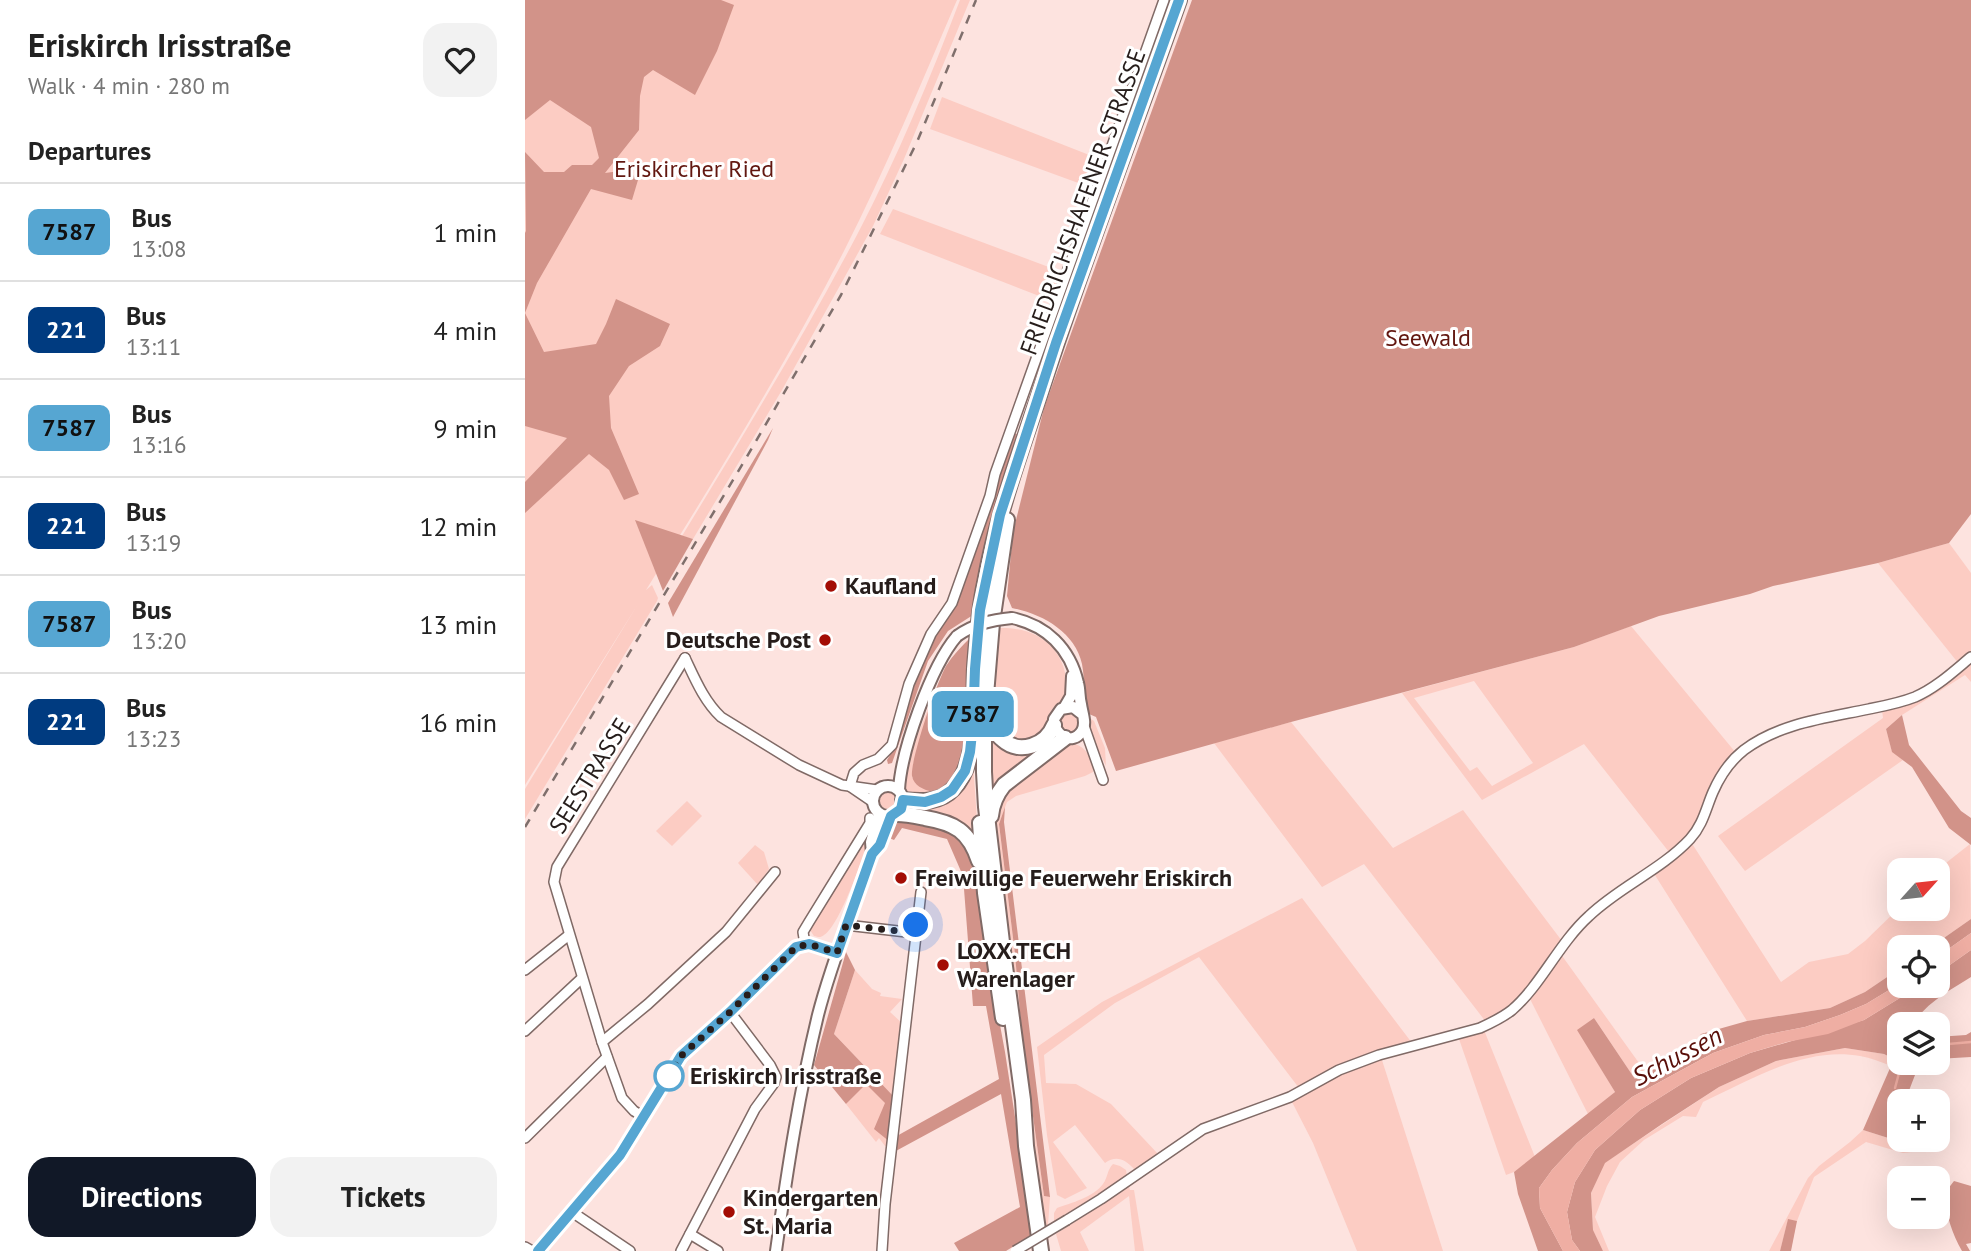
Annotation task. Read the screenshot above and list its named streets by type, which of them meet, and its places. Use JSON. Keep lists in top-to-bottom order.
{
  "streets": {
    "main road": ["FRIEDRICHSHAFENER STRASSE"],
    "street": ["SEESTRASSE"]
  },
  "water": ["Schussen"],
  "parks": ["Eriskircher Ried", "Seewald"],
  "places": [
    "Kaufland",
    "Deutsche Post",
    "Freiwillige Feuerwehr Eriskirch",
    "LOXX.TECH Warenlager",
    "Eriskirch Irisstraße",
    "Kindergarten St. Maria"
  ],
  "lines": ["bus line 7587"],
  "north": "top right",
  "page": {
    "heading": [
      ["Eriskirch Irisstraße", "Walk · 4 min · 280 m"],
      "Departures"
    ],
    "on_map": "7587",
    "list": [
      {
        "mark": "7587",
        "name": "Bus",
        "note": "13:08",
        "value": "1 min"
      },
      {
        "mark": "221",
        "name": "Bus",
        "note": "13:11",
        "value": "4 min"
      },
      {
        "mark": "7587",
        "name": "Bus",
        "note": "13:16",
        "value": "9 min"
      },
      {
        "mark": "221",
        "name": "Bus",
        "note": "13:19",
        "value": "12 min"
      },
      {
        "mark": "7587",
        "name": "Bus",
        "note": "13:20",
        "value": "13 min"
      },
      {
        "mark": "221",
        "name": "Bus",
        "note": "13:23",
        "value": "16 min"
      }
    ],
    "map_buttons": ["+", "−"],
    "buttons": ["Directions", "Tickets"]
  }
}
